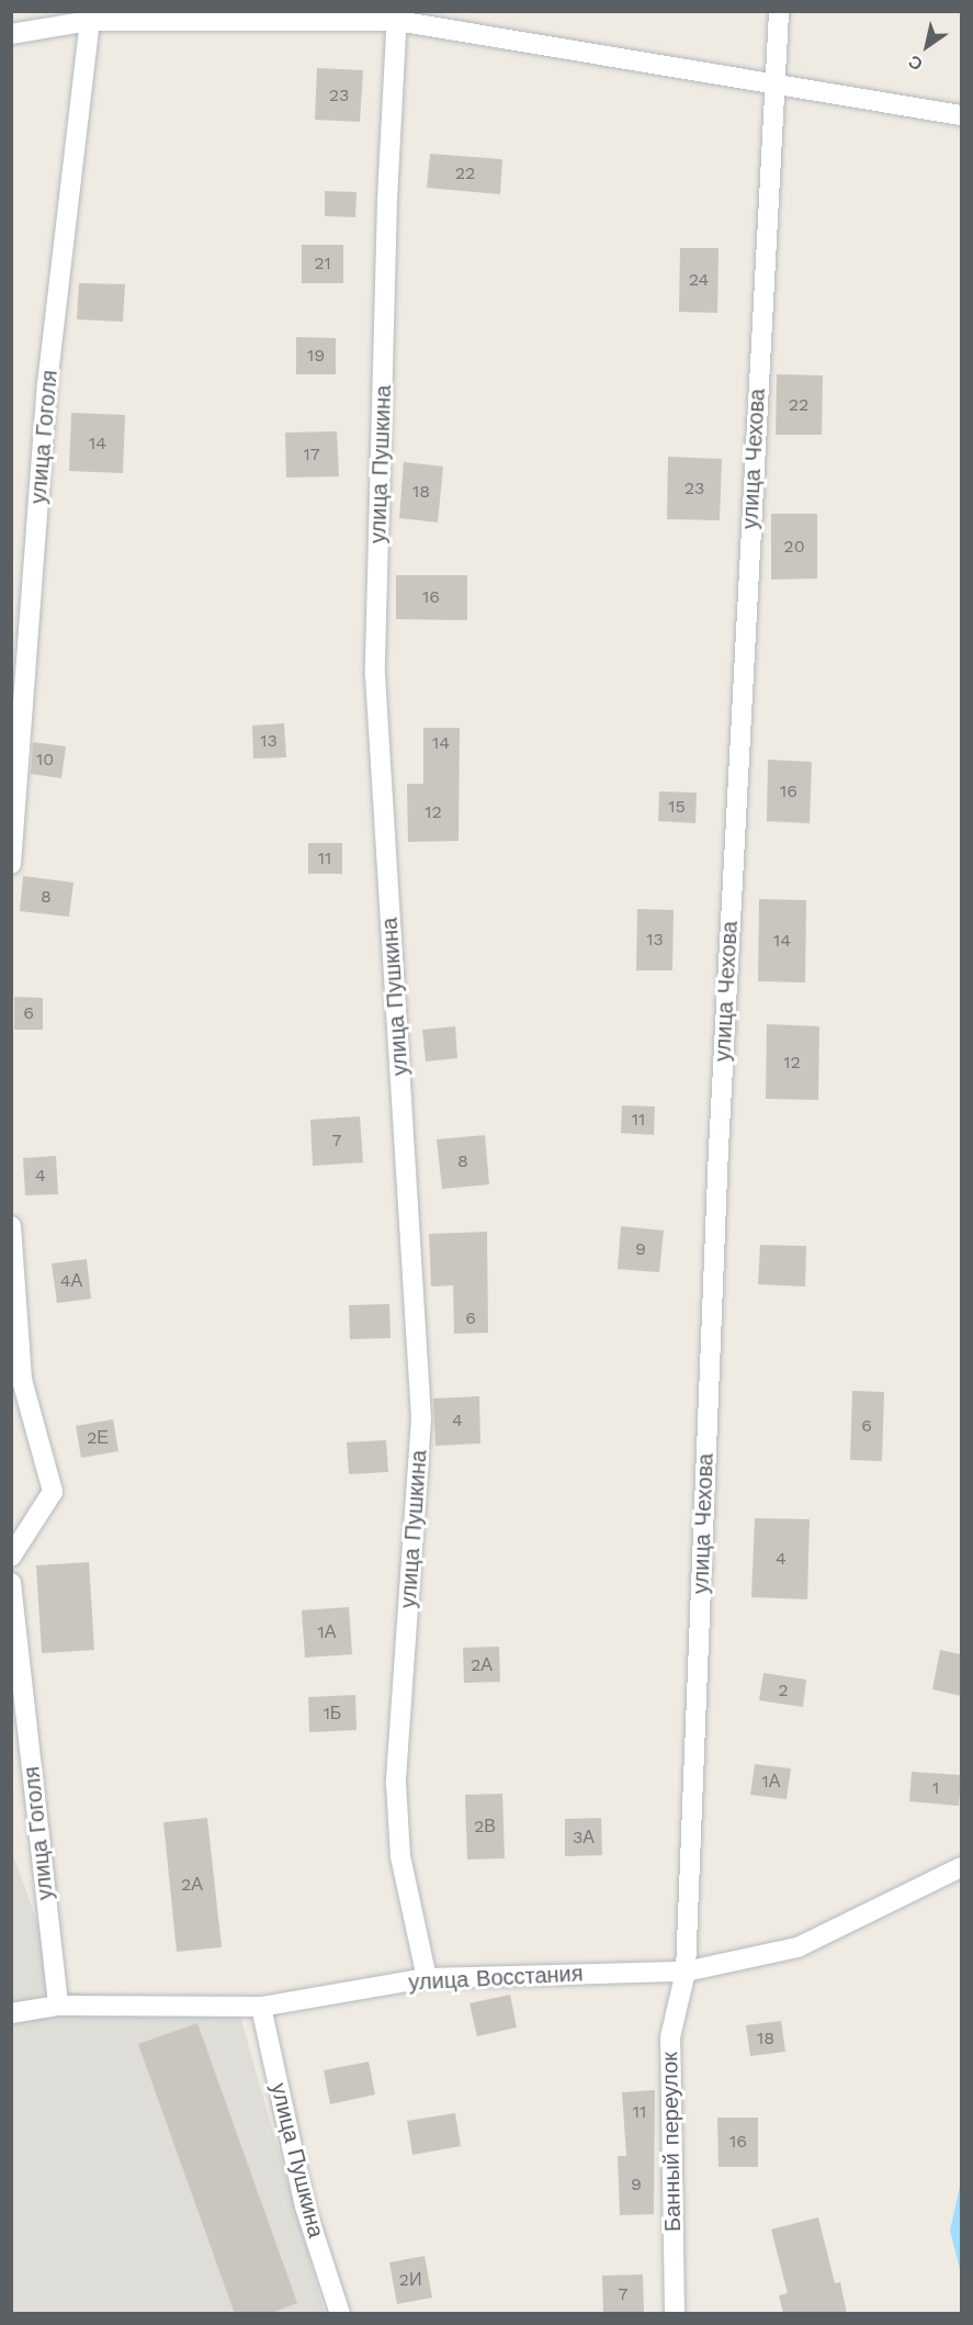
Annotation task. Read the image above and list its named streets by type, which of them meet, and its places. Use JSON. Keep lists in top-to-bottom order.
{
  "streets": {
    "street": [
      "улица Гоголя",
      "улица Чехова",
      "улица Пушкина",
      "улица Восстания",
      "Банный переулок"
    ]
  },
  "crossings": [
    ["улица Гоголя", "улица Восстания"],
    ["улица Чехова", "улица Восстания"],
    ["улица Чехова", "Банный переулок"],
    ["улица Пушкина", "улица Восстания"],
    ["улица Восстания", "Банный переулок"]
  ],
  "house_numbers": [
    "23",
    "22",
    "21",
    "24",
    "19",
    "22",
    "14",
    "17",
    "23",
    "18",
    "20",
    "16",
    "13",
    "14",
    "10",
    "16",
    "15",
    "12",
    "11",
    "8",
    "13",
    "14",
    "6",
    "12",
    "11",
    "7",
    "8",
    "4",
    "9",
    "4А",
    "6",
    "4",
    "6",
    "2Е",
    "4",
    "1А",
    "2А",
    "2",
    "1Б",
    "1А",
    "1",
    "2В",
    "3А",
    "2А",
    "18",
    "11",
    "16",
    "9",
    "2И",
    "7"
  ],
  "north": "bottom left"
}
